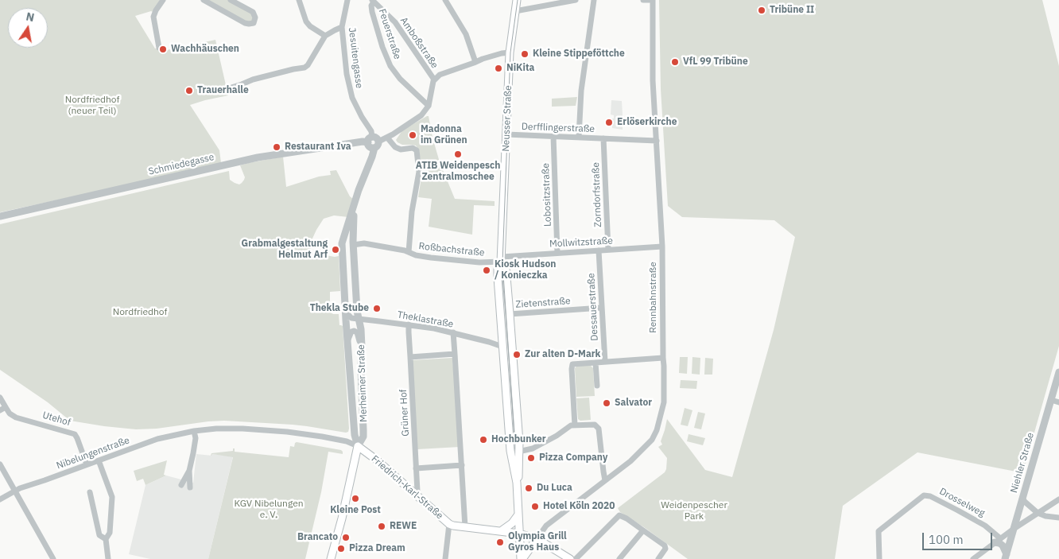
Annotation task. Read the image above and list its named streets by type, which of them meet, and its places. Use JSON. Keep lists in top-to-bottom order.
{
  "streets": {
    "main road": ["Neusser Straße", "Merheimer Straße", "Friedrich-Karl-Straße"],
    "street": [
      "Feuerstraße",
      "Amboßstraße",
      "Jesuitengasse",
      "Derfflingerstraße",
      "Schmiedegasse",
      "Lobositzstraße",
      "Zorndorfstraße",
      "Mollwitzstraße",
      "Roßbachstraße",
      "Rennbahnstraße",
      "Zietenstraße",
      "Dessauerstraße",
      "Theklastraße",
      "Grüner Hof",
      "Utehof",
      "Nibelungenstraße",
      "Niehler Straße",
      "Drosselweg"
    ]
  },
  "crossings": [
    ["Feuerstraße", "Amboßstraße"],
    ["Feuerstraße", "Schmiedegasse"],
    ["Amboßstraße", "Schmiedegasse"],
    ["Jesuitengasse", "Schmiedegasse"],
    ["Jesuitengasse", "Merheimer Straße"],
    ["Neusser Straße", "Derfflingerstraße"],
    ["Neusser Straße", "Mollwitzstraße"],
    ["Neusser Straße", "Roßbachstraße"],
    ["Neusser Straße", "Zietenstraße"],
    ["Neusser Straße", "Theklastraße"],
    ["Neusser Straße", "Friedrich-Karl-Straße"],
    ["Derfflingerstraße", "Lobositzstraße"],
    ["Derfflingerstraße", "Zorndorfstraße"],
    ["Derfflingerstraße", "Rennbahnstraße"],
    ["Schmiedegasse", "Merheimer Straße"],
    ["Lobositzstraße", "Mollwitzstraße"],
    ["Zorndorfstraße", "Mollwitzstraße"],
    ["Mollwitzstraße", "Roßbachstraße"],
    ["Mollwitzstraße", "Rennbahnstraße"],
    ["Mollwitzstraße", "Dessauerstraße"],
    ["Roßbachstraße", "Merheimer Straße"],
    ["Rennbahnstraße", "Friedrich-Karl-Straße"],
    ["Zietenstraße", "Dessauerstraße"],
    ["Theklastraße", "Merheimer Straße"],
    ["Theklastraße", "Grüner Hof"],
    ["Merheimer Straße", "Nibelungenstraße"],
    ["Merheimer Straße", "Friedrich-Karl-Straße"],
    ["Grüner Hof", "Friedrich-Karl-Straße"],
    ["Utehof", "Nibelungenstraße"],
    ["Nibelungenstraße", "Friedrich-Karl-Straße"]
  ],
  "parks": [
    "Nordfriedhof (neuer Teil)",
    "Nordfriedhof",
    "KGV Nibelungen e. V.",
    "Weidenpescher Park"
  ],
  "places": [
    "Tribüne II",
    "Wachhäuschen",
    "Kleine Stippeföttche",
    "VfL 99 Tribüne",
    "NiKita",
    "Trauerhalle",
    "Erlöserkirche",
    "Madonna im Grünen",
    "Restaurant Iva",
    "ATIB Weidenpesch Zentralmoschee",
    "Grabmalgestaltung Helmut Arf",
    "Kiosk Hudson / Konieczka",
    "Thekla Stube",
    "Zur alten D-Mark",
    "Salvator",
    "Hochbunker",
    "Pizza Company",
    "Du Luca",
    "Kleine Post",
    "Hotel Köln 2020",
    "REWE",
    "Brancato",
    "Olympia Grill Gyros Haus",
    "Pizza Dream"
  ],
  "scale_bar": "100 m",
  "north": "top"
}
